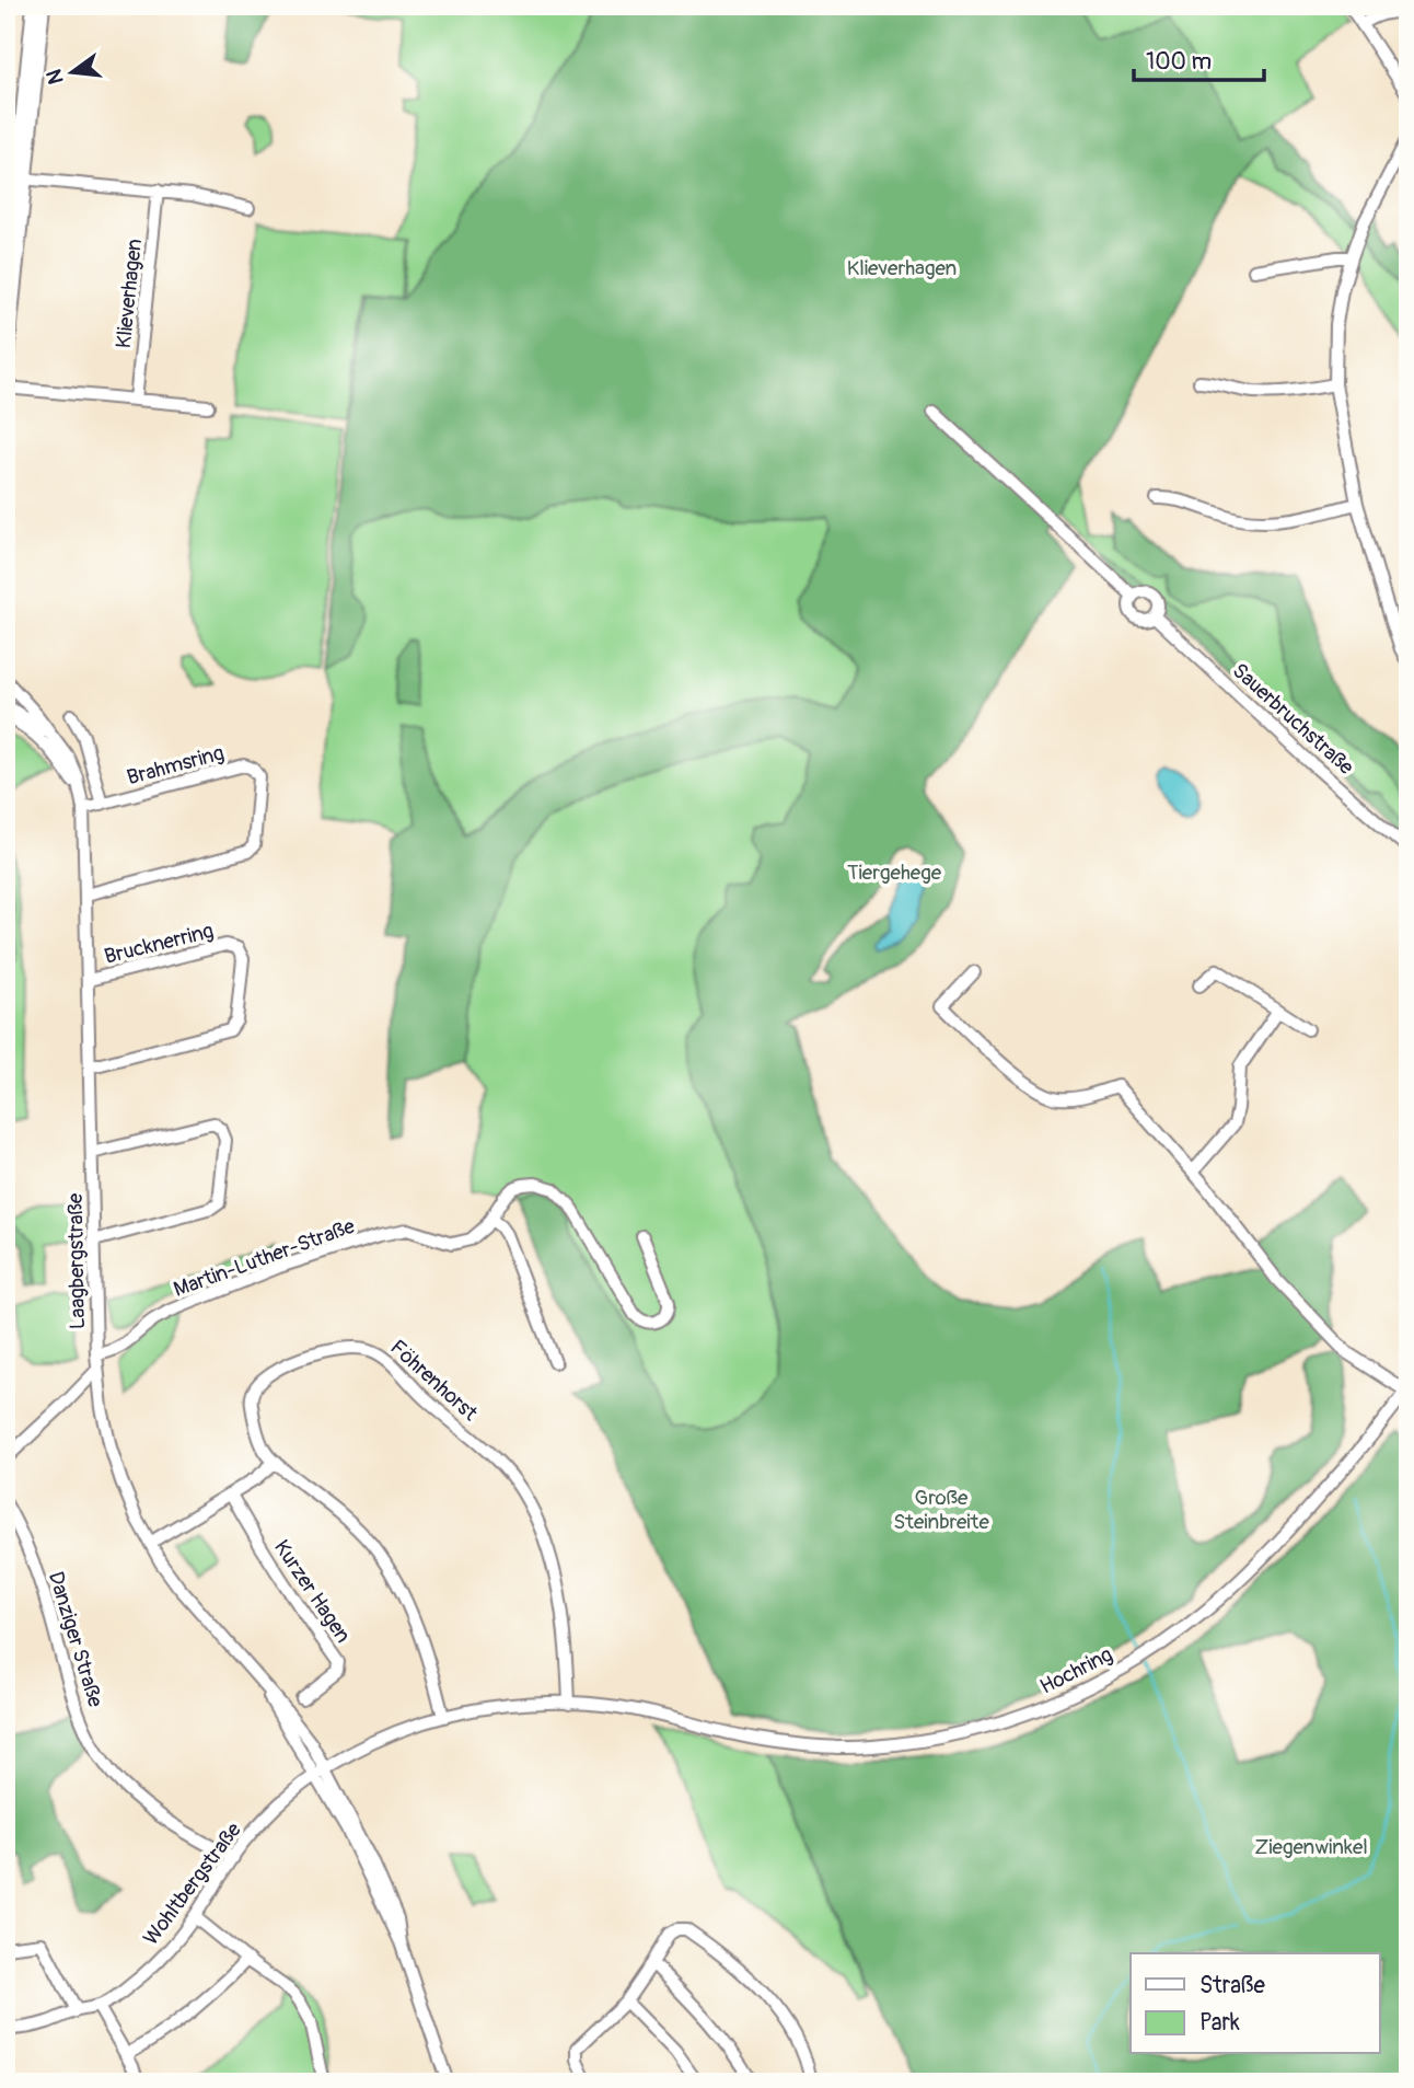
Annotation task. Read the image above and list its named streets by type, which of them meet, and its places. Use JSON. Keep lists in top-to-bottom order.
{
  "streets": {
    "street": [
      "Klieverhagen",
      "Sauerbruchstraße",
      "Brahmsring",
      "Brucknerring",
      "Martin-Luther-Straße",
      "Laagbergstraße",
      "Föhrenhorst",
      "Kurzer Hagen",
      "Danziger Straße",
      "Hochring",
      "Wohltbergstraße"
    ]
  },
  "crossings": [
    ["Brahmsring", "Laagbergstraße"],
    ["Brucknerring", "Laagbergstraße"],
    ["Martin-Luther-Straße", "Laagbergstraße"],
    ["Laagbergstraße", "Wohltbergstraße"],
    ["Föhrenhorst", "Hochring"],
    ["Föhrenhorst", "Wohltbergstraße"],
    ["Danziger Straße", "Wohltbergstraße"],
    ["Hochring", "Wohltbergstraße"]
  ],
  "parks": [
    "Klieverhagen",
    "Tiergehege",
    "Große Steinbreite",
    "Ziegenwinkel"
  ],
  "legend": ["Straße", "Park"],
  "scale_bar": "100 m",
  "north": "left"
}
